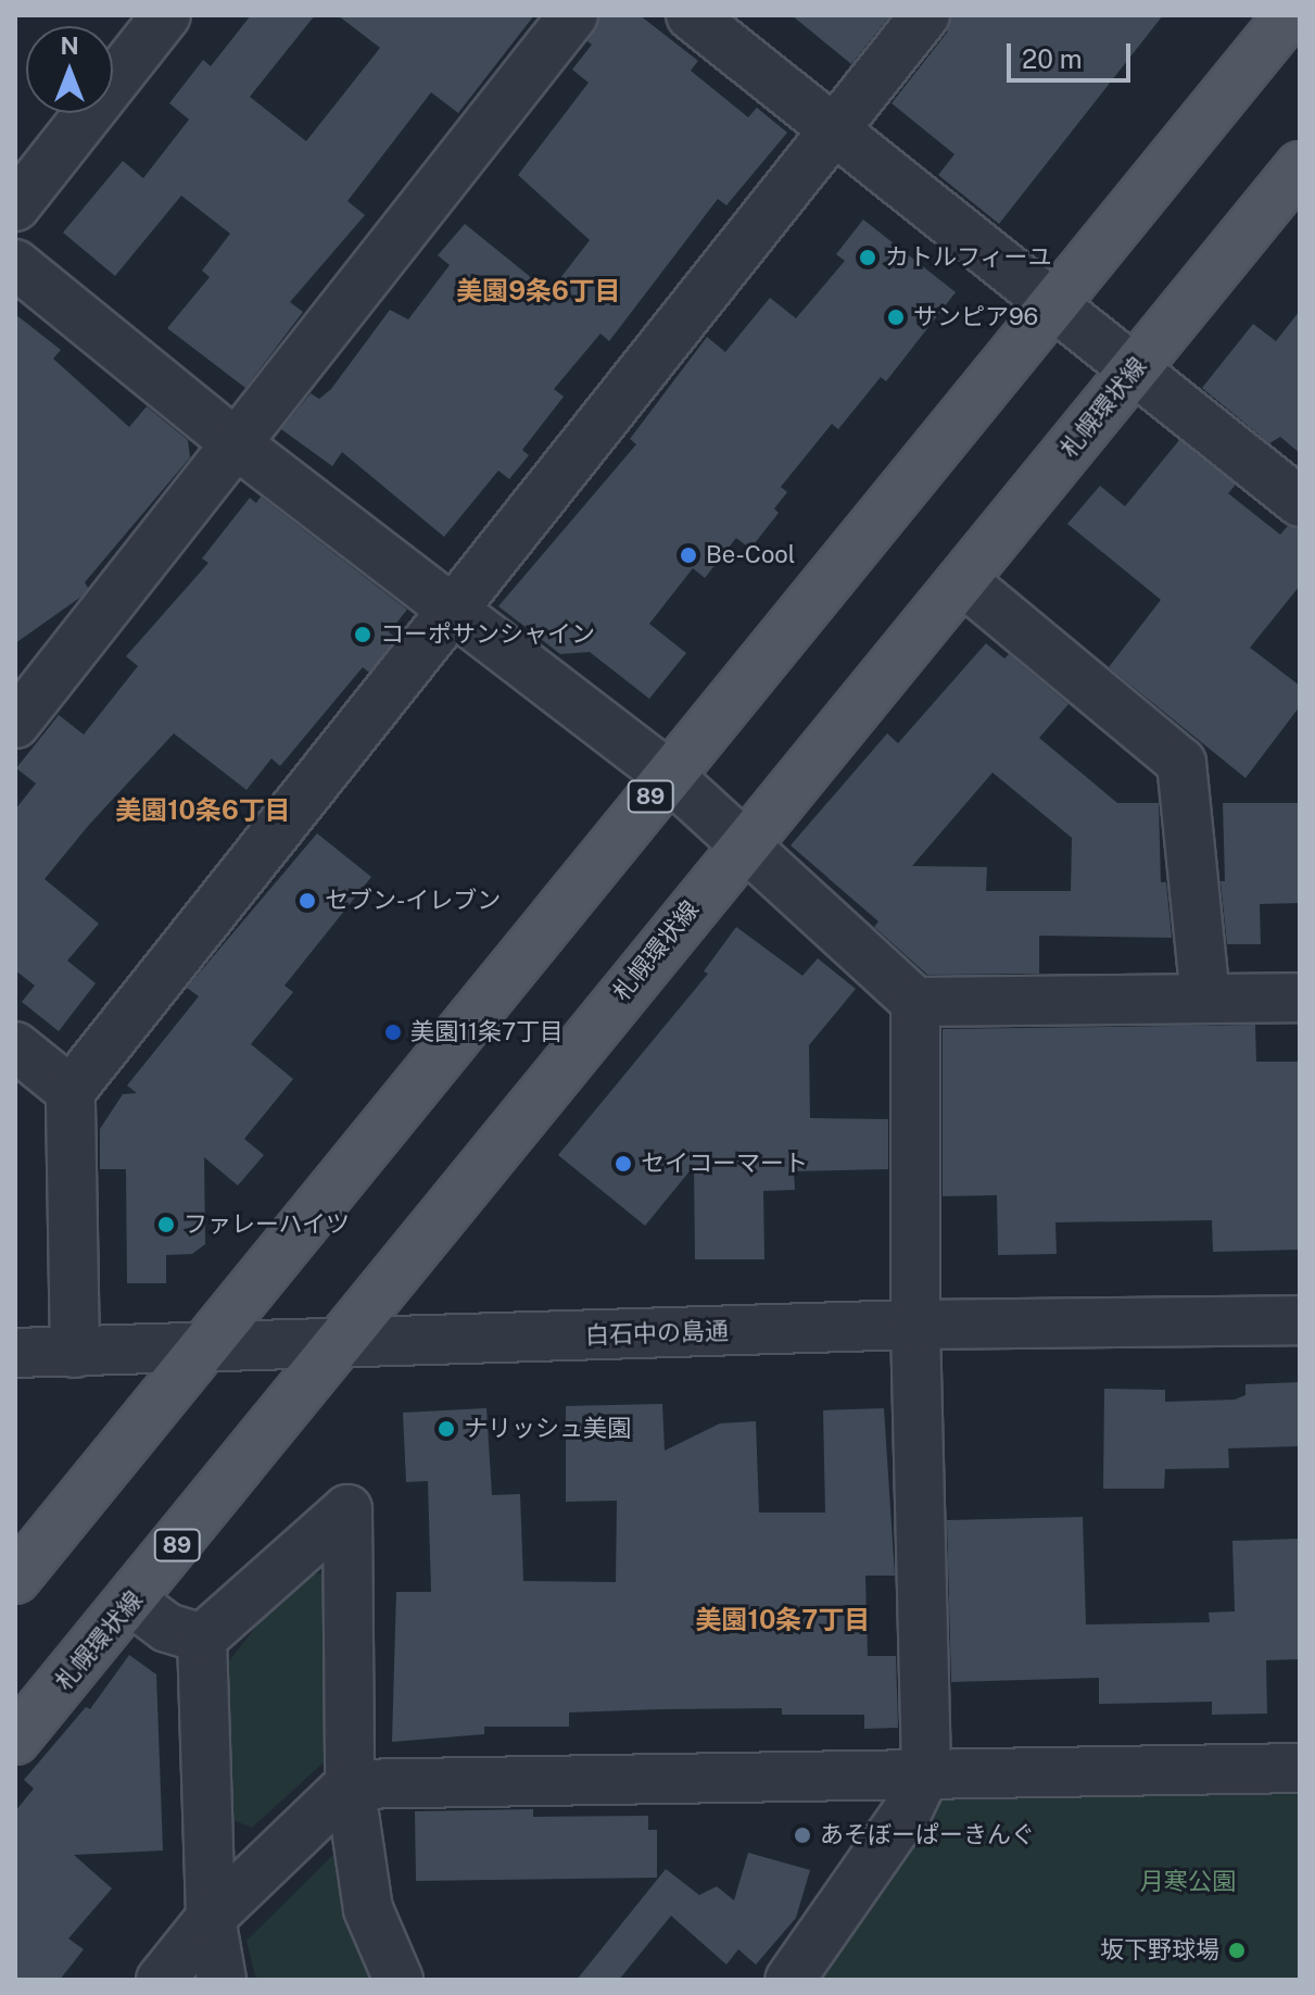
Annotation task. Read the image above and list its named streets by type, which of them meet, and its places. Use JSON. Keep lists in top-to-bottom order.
{
  "streets": {
    "main road": ["札幌環状線", "89"],
    "street": ["白石中の島通"]
  },
  "crossings": [
    ["札幌環状線", "白石中の島通"],
    ["89", "白石中の島通"]
  ],
  "districts": ["美園9条6丁目", "美園10条6丁目", "美園10条7丁目"],
  "parks": ["月寒公園"],
  "places": [
    "カトルフィーユ",
    "サンピア96",
    "Be-Cool",
    "コーポサンシャイン",
    "セブン-イレブン",
    "美園11条7丁目",
    "セイコーマート",
    "ファレーハイツ",
    "ナリッシュ美園",
    "あそぼーぱーきんぐ",
    "坂下野球場"
  ],
  "scale_bar": "20 m",
  "north": "top"
}
